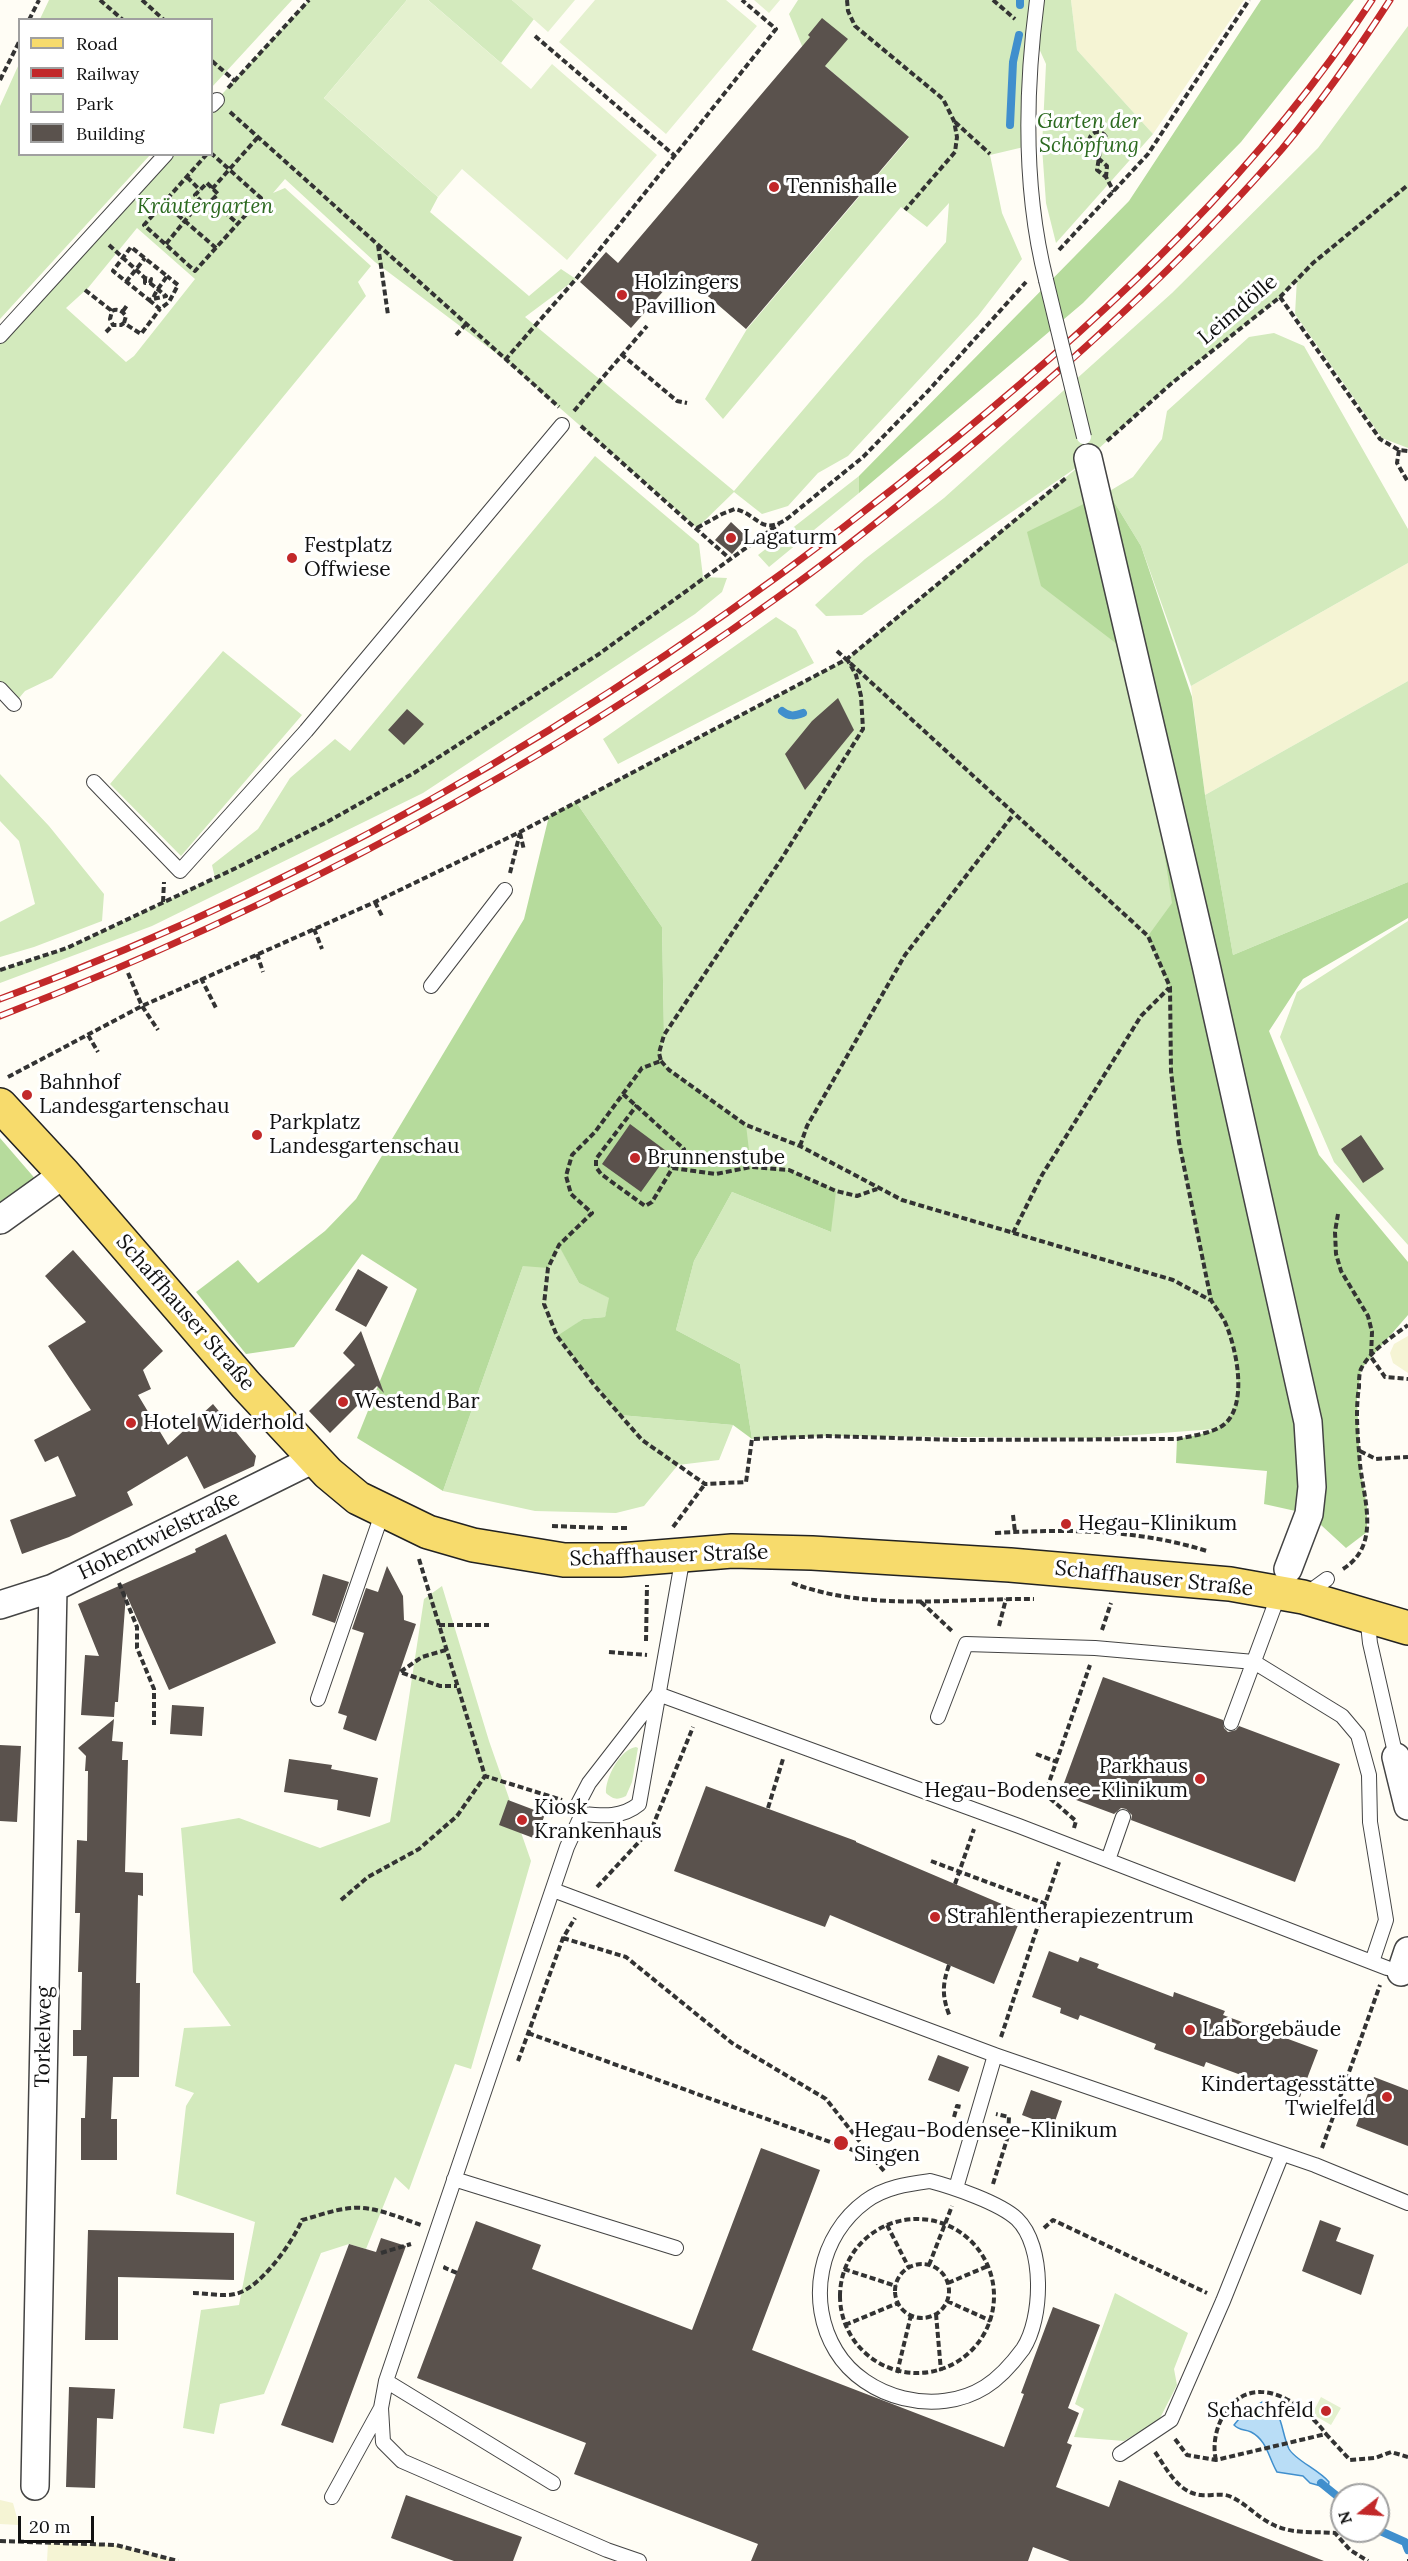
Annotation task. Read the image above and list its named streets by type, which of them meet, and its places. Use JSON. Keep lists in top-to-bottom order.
{
  "streets": {
    "main road": ["Schaffhauser Straße"],
    "street": ["Hohentwielstraße", "Torkelweg"],
    "path": ["Leimdölle"]
  },
  "crossings": [
    ["Leimdölle", "Schaffhauser Straße"],
    ["Schaffhauser Straße", "Hohentwielstraße"],
    ["Hohentwielstraße", "Torkelweg"]
  ],
  "parks": ["Garten der Schöpfung", "Kräutergarten"],
  "places": [
    "Tennishalle",
    "Holzingers Pavillion",
    "Lagaturm",
    "Festplatz Offwiese",
    "Bahnhof Landesgartenschau",
    "Parkplatz Landesgartenschau",
    "Brunnenstube",
    "Westend Bar",
    "Hotel Widerhold",
    "Hegau-Klinikum",
    "Parkhaus Hegau-Bodensee-Klinikum",
    "Kiosk Krankenhaus",
    "Strahlentherapiezentrum",
    "Laborgebäude",
    "Kindertagesstätte Twielfeld",
    "Hegau-Bodensee-Klinikum Singen",
    "Schachfeld"
  ],
  "legend": [
    "Road",
    "Railway",
    "Park",
    "Building"
  ],
  "scale_bar": "20 m",
  "north": "left"
}
